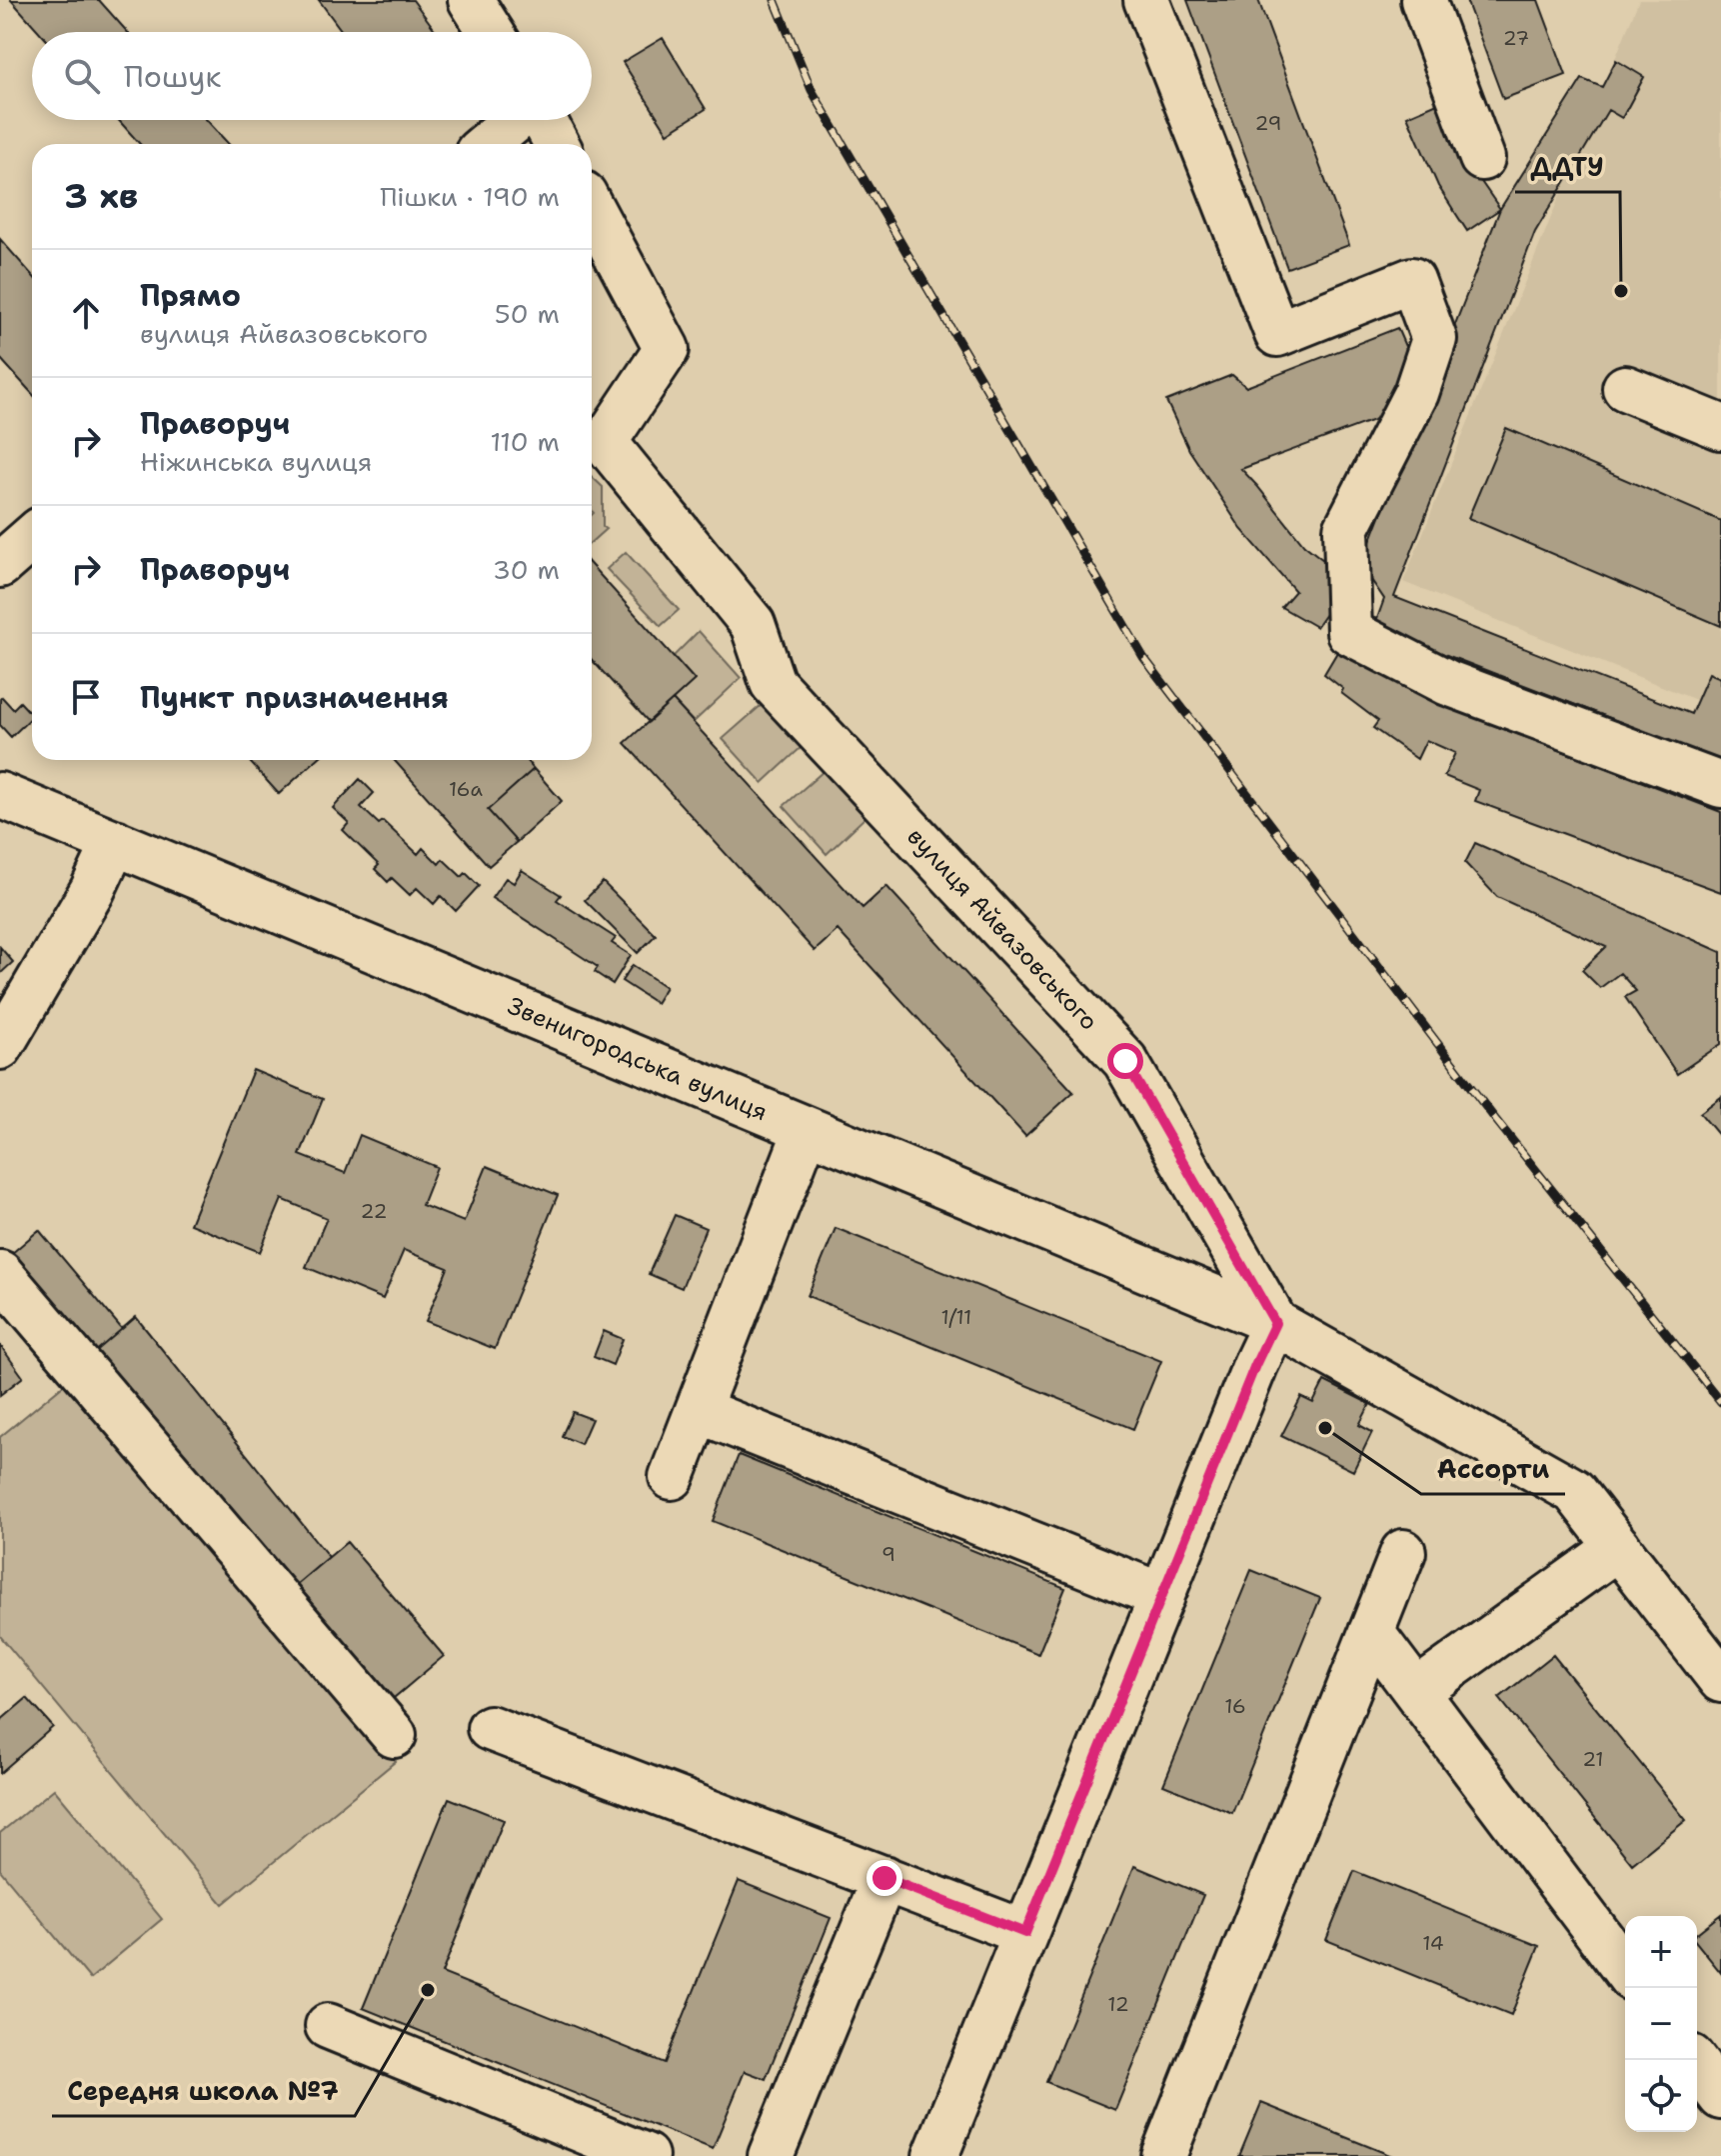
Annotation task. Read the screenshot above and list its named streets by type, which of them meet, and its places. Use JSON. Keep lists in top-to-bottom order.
{
  "streets": {
    "street": ["вулиця Айвазовського", "Звенигородська вулиця"]
  },
  "crossings": [
    ["вулиця Айвазовського", "Звенигородська вулиця"]
  ],
  "places": ["ДДТУ", "Ассорти", "Середня школа №7"],
  "house_numbers": [
    "27",
    "29",
    "16а",
    "22",
    "1/11",
    "9",
    "16",
    "21",
    "14",
    "12"
  ],
  "page": {
    "search": "Пошук",
    "heading": ["3 хв", "Пішки · 190 m"],
    "list": [
      ["Прямо", "вулиця Айвазовського", "50 m"],
      ["Праворуч", "Ніжинська вулиця", "110 m"],
      ["Праворуч", "30 m"],
      "Пункт призначення"
    ],
    "map_buttons": ["+", "−"]
  }
}
